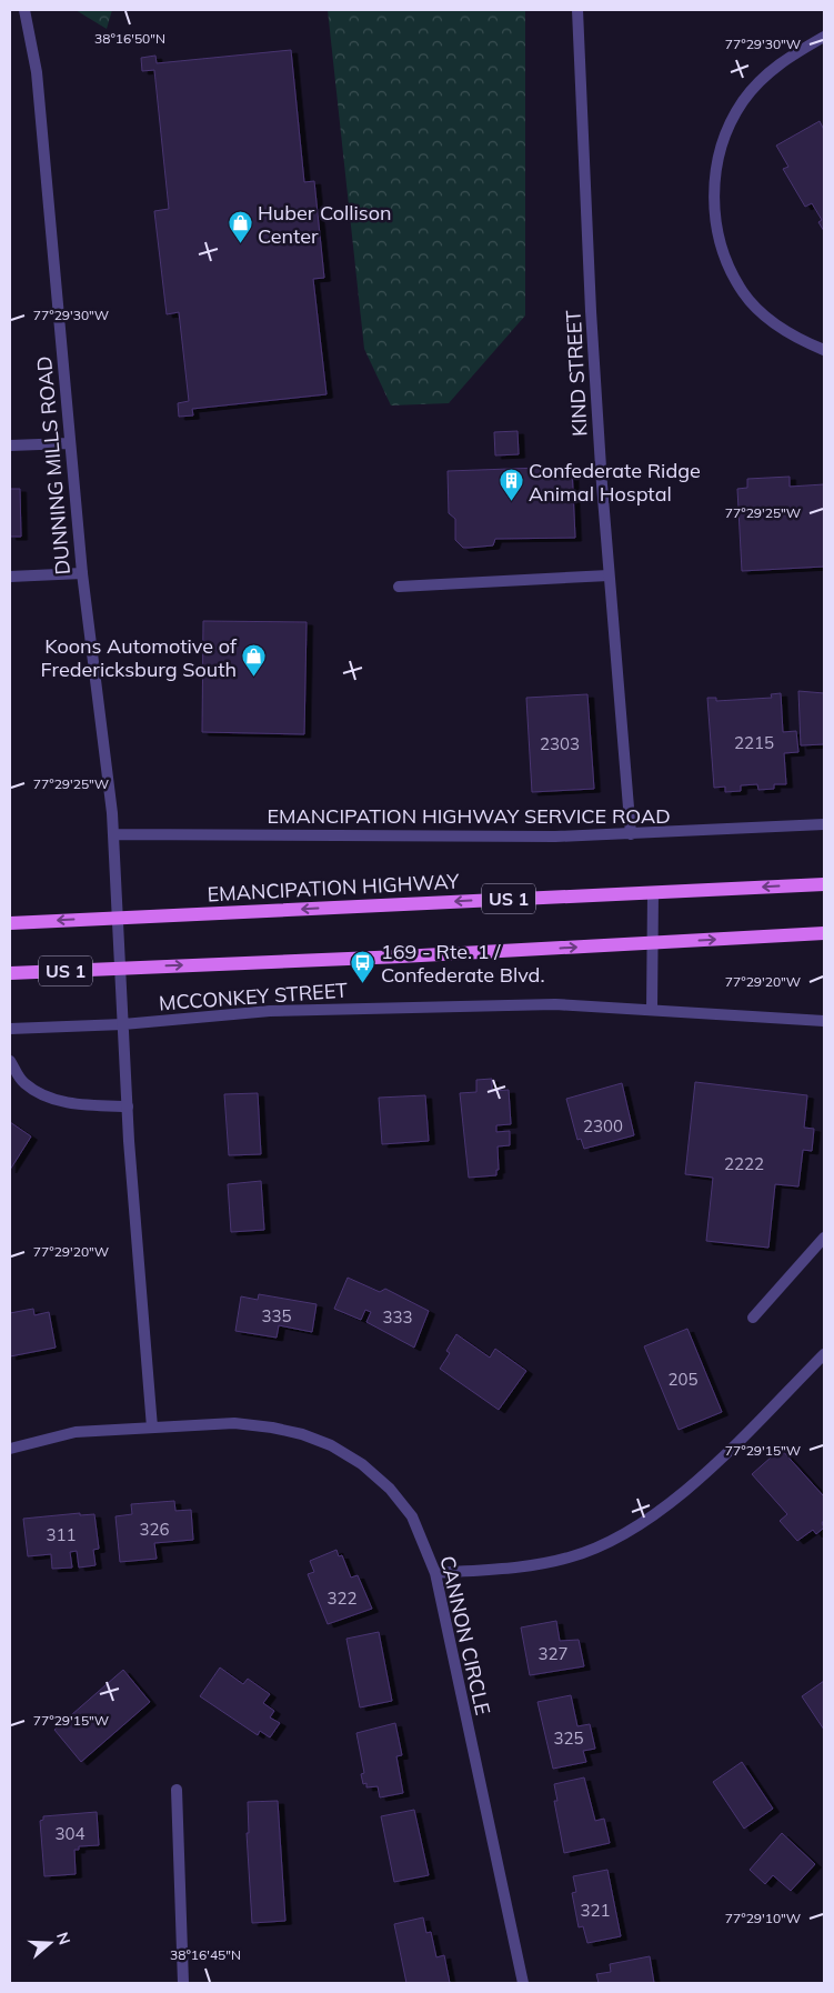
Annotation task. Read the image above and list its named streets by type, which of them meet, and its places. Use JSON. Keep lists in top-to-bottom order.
{
  "streets": {
    "main road": ["EMANCIPATION HIGHWAY", "US 1"],
    "street": [
      "KIND STREET",
      "DUNNING MILLS ROAD",
      "EMANCIPATION HIGHWAY SERVICE ROAD",
      "MCCONKEY STREET",
      "CANNON CIRCLE"
    ]
  },
  "crossings": [
    ["KIND STREET", "EMANCIPATION HIGHWAY SERVICE ROAD"],
    ["DUNNING MILLS ROAD", "EMANCIPATION HIGHWAY SERVICE ROAD"],
    ["DUNNING MILLS ROAD", "EMANCIPATION HIGHWAY"],
    ["DUNNING MILLS ROAD", "US 1"],
    ["DUNNING MILLS ROAD", "MCCONKEY STREET"],
    ["DUNNING MILLS ROAD", "CANNON CIRCLE"]
  ],
  "places": {
    "shop": ["Huber Collison Center", "Koons Automotive of Fredericksburg South"],
    "building": ["Confederate Ridge Animal Hosptal"],
    "bus stop": ["169 - Rte. 1 / Confederate Blvd."]
  },
  "house_numbers": [
    "2215",
    "2303",
    "2300",
    "2222",
    "335",
    "333",
    "205",
    "326",
    "311",
    "322",
    "327",
    "325",
    "304",
    "321"
  ],
  "north": "right",
  "coordinates": [
    "38°16'50\"N",
    "77°29'30\"W",
    "77°29'25\"W",
    "77°29'20\"W",
    "77°29'15\"W",
    "77°29'10\"W",
    "38°16'45\"N"
  ]
}
